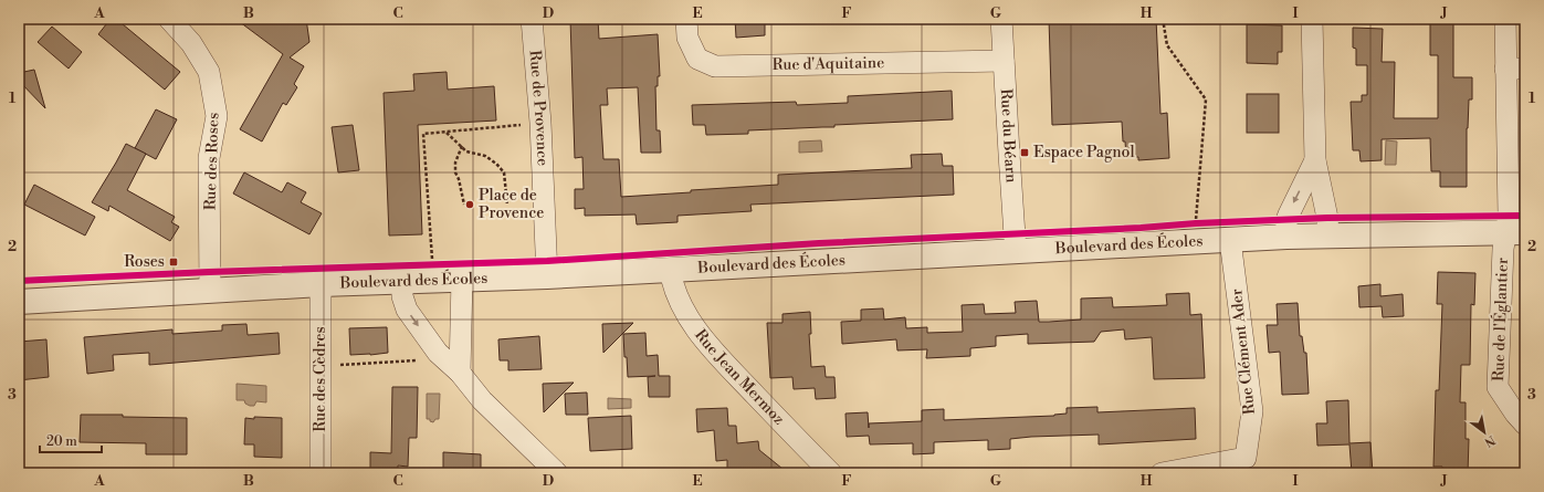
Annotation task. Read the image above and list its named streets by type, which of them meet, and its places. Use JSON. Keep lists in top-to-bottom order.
{
  "streets": {
    "street": [
      "Rue d'Aquitaine",
      "Rue de Provence",
      "Rue du Béarn",
      "Rue des Roses",
      "Boulevard des Écoles",
      "Rue de l'Églantier",
      "Rue Clément Ader",
      "Rue Jean Mermoz",
      "Rue des Cèdres"
    ]
  },
  "crossings": [
    ["Rue d'Aquitaine", "Rue du Béarn"],
    ["Rue de Provence", "Boulevard des Écoles"],
    ["Rue du Béarn", "Boulevard des Écoles"],
    ["Rue des Roses", "Boulevard des Écoles"],
    ["Boulevard des Écoles", "Rue de l'Églantier"],
    ["Boulevard des Écoles", "Rue Clément Ader"],
    ["Boulevard des Écoles", "Rue Jean Mermoz"],
    ["Boulevard des Écoles", "Rue des Cèdres"]
  ],
  "places": {
    "transit": ["Espace Pagnol", "Roses"],
    "other": ["Place de Provence"]
  },
  "scale_bar": "20 m",
  "north": "bottom right",
  "grid": {
    "columns": [
      "A",
      "B",
      "C",
      "D",
      "E",
      "F",
      "G",
      "H",
      "I",
      "J"
    ],
    "rows": ["1", "2", "3"]
  }
}
